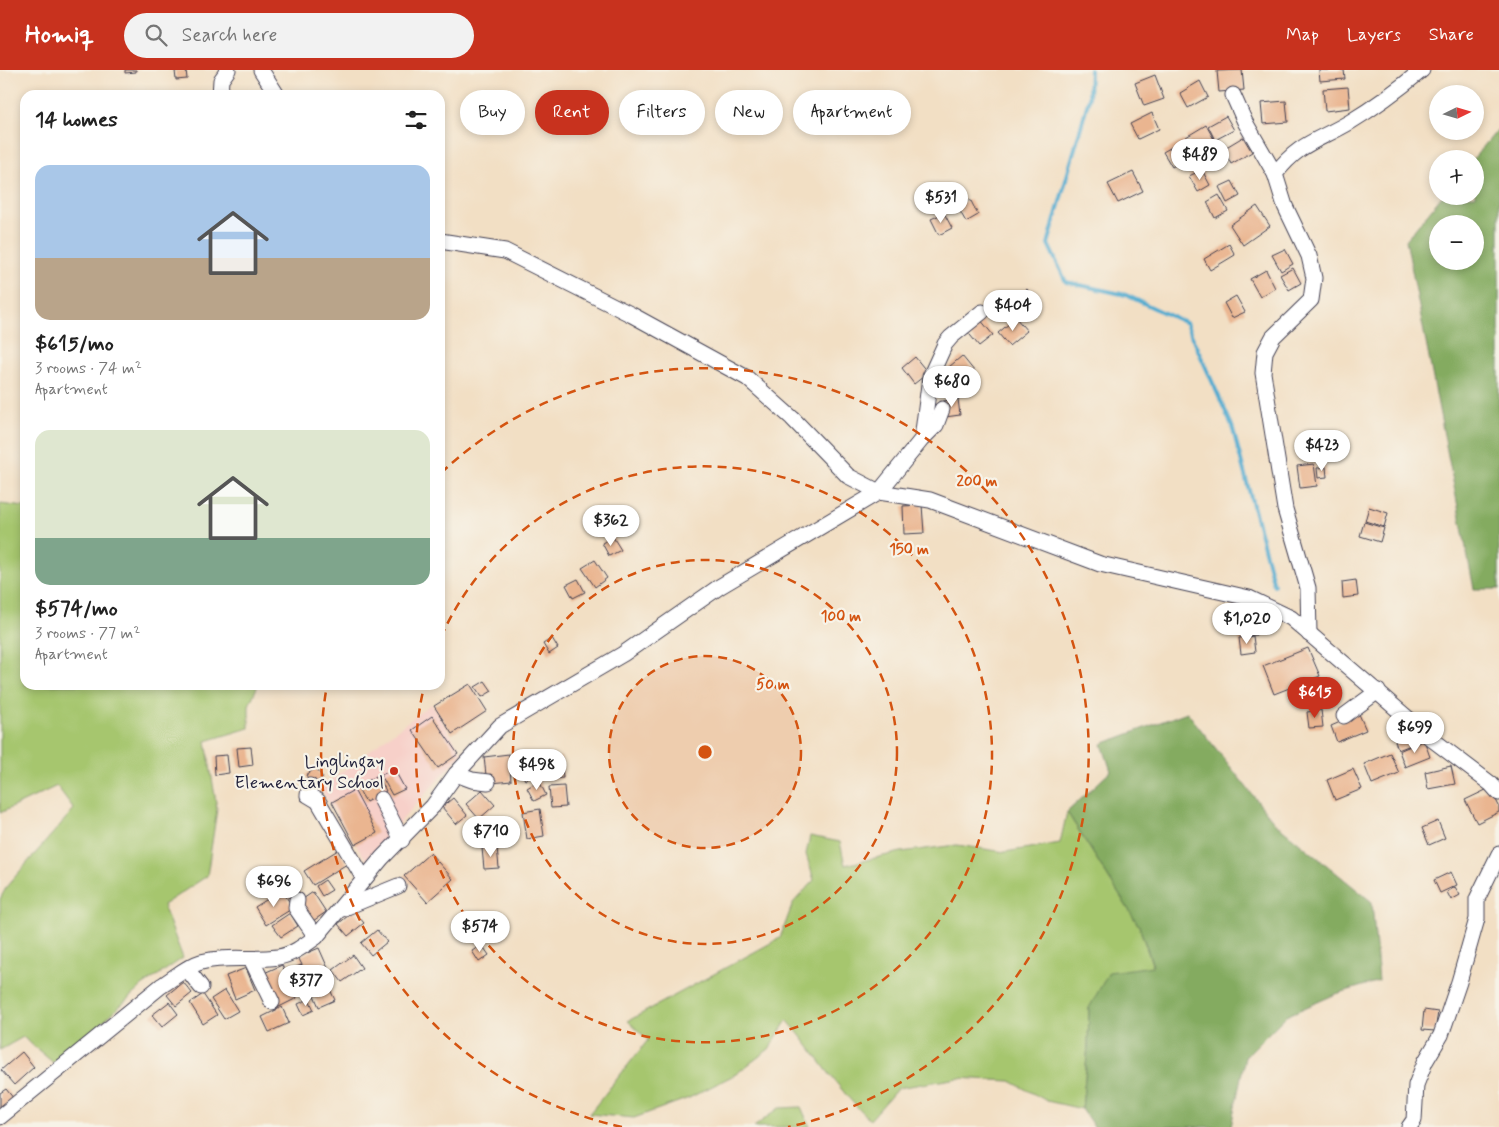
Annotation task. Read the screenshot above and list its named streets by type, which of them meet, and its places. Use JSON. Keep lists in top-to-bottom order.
{
  "places": ["Linglingay Elementary School"],
  "north": "right",
  "page": {
    "header": "Homiq",
    "search": "Search here",
    "nav": ["Map", "Layers", "Share"],
    "map_buttons": ["+", "−"],
    "chip": [
      "Buy",
      "Rent",
      "Filters",
      "New",
      "Apartment"
    ],
    "heading": "14 homes",
    "price": [
      "$489",
      "$531",
      "$404",
      "$680",
      "$423",
      "$362",
      "$1,020",
      "$615",
      "$699",
      "$498",
      "$710",
      "$696",
      "$574",
      "$377"
    ],
    "list": [
      {
        "name": "$615/mo",
        "note": "3 rooms · 74 m² · Apartment"
      },
      {
        "name": "$574/mo",
        "note": "3 rooms · 77 m² · Apartment"
      }
    ]
  },
  "rings": [
    "200 m",
    "150 m",
    "100 m",
    "50 m"
  ]
}
